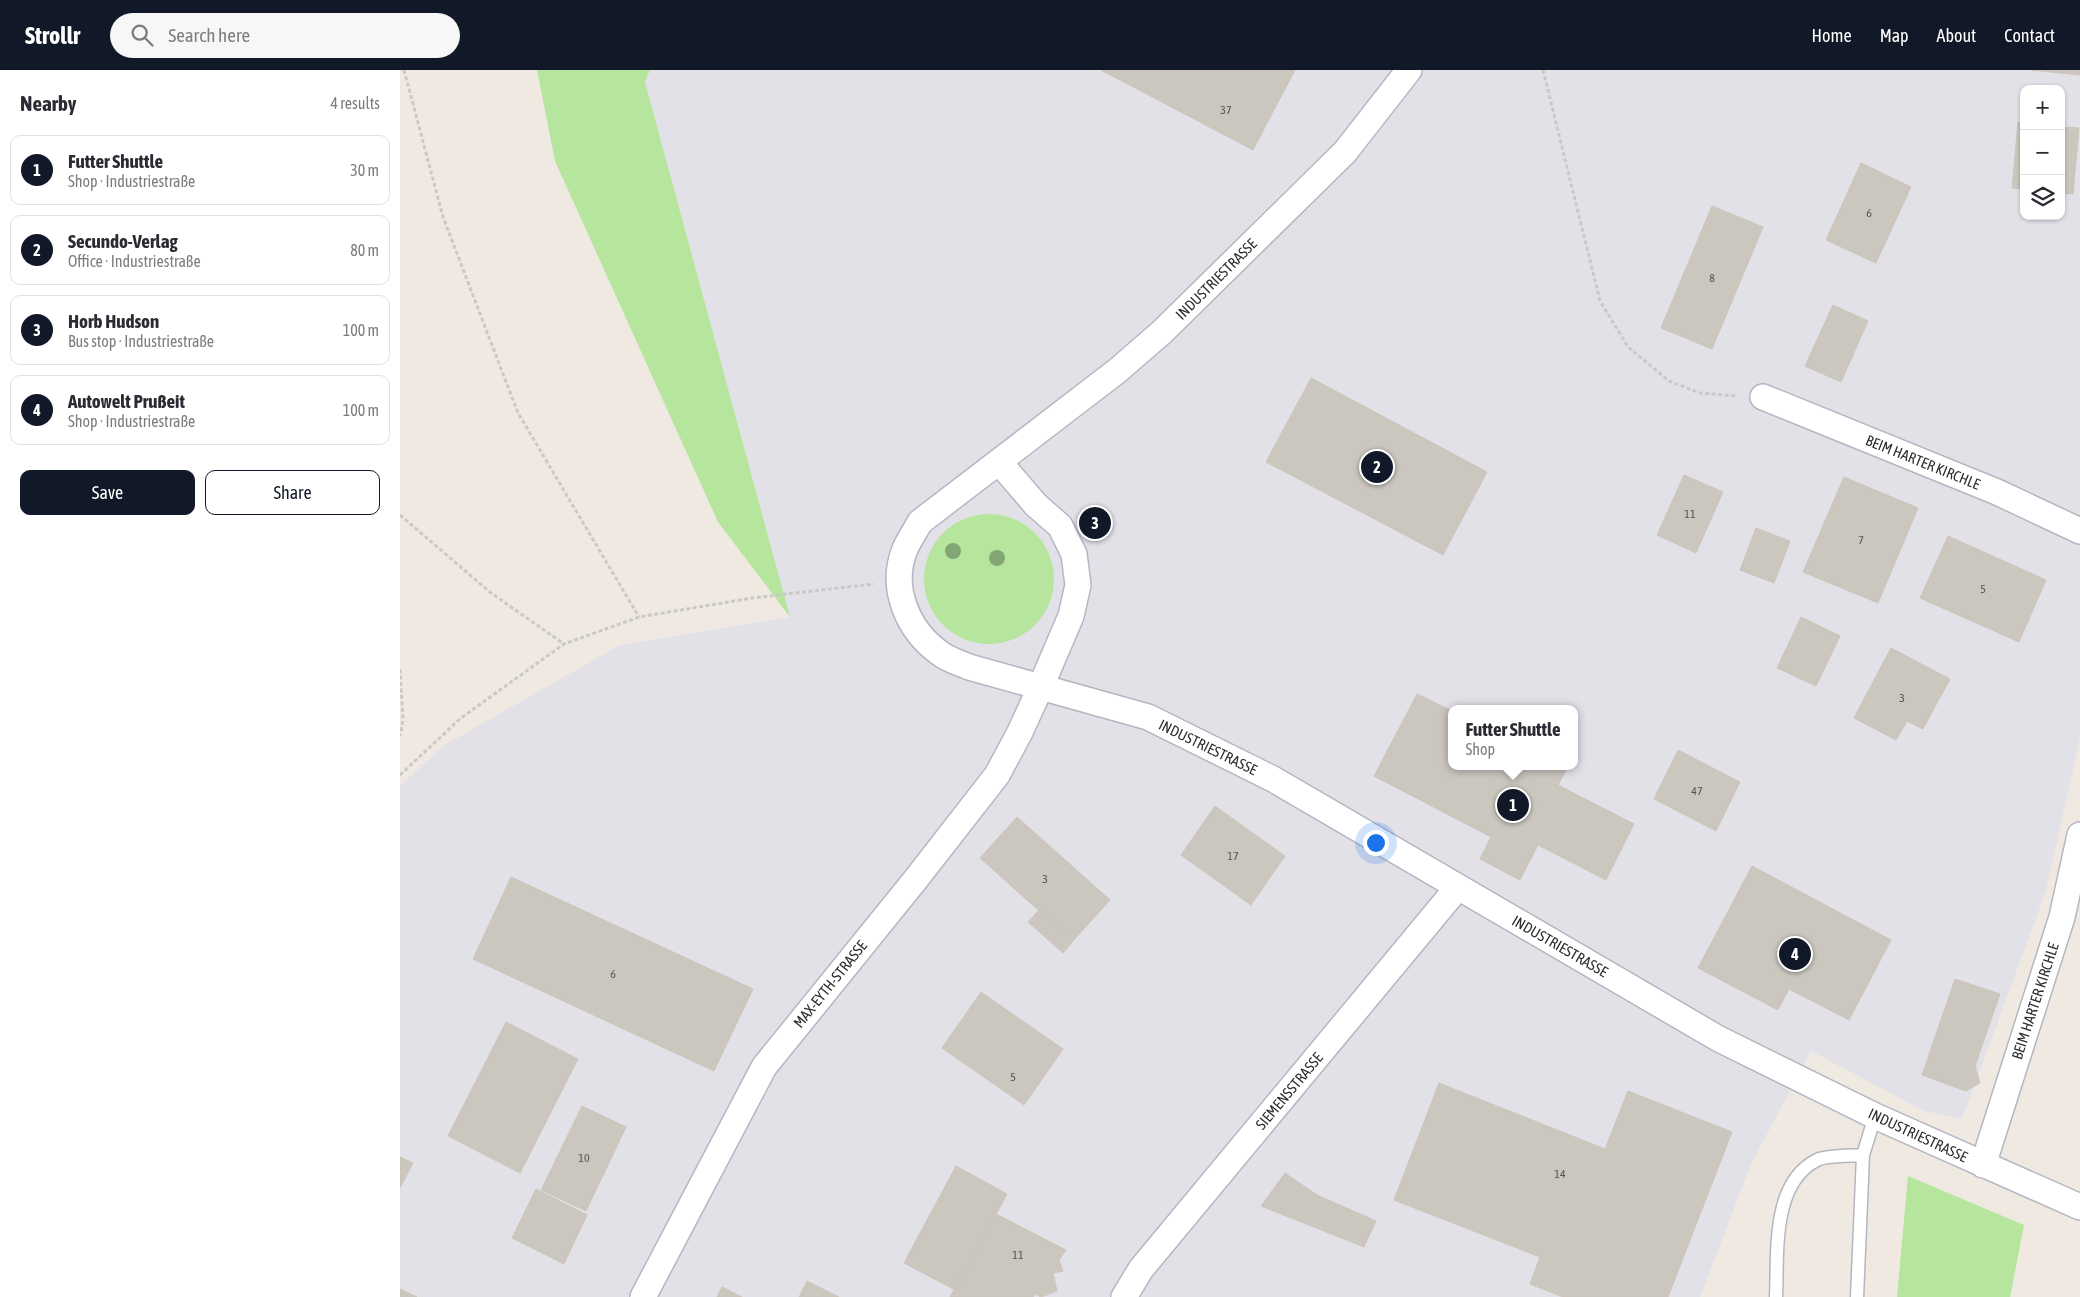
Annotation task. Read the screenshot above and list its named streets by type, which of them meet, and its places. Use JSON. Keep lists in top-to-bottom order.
{
  "streets": {
    "street": [
      "INDUSTRIESTRASSE",
      "BEIM HARTER KIRCHLE",
      "MAX-EYTH-STRASSE",
      "SIEMENSSTRASSE"
    ]
  },
  "crossings": [
    ["INDUSTRIESTRASSE", "BEIM HARTER KIRCHLE"],
    ["INDUSTRIESTRASSE", "MAX-EYTH-STRASSE"],
    ["INDUSTRIESTRASSE", "SIEMENSSTRASSE"]
  ],
  "house_numbers": [
    "37",
    "6",
    "8",
    "11",
    "7",
    "5",
    "3",
    "47",
    "17",
    "3",
    "6",
    "5",
    "10",
    "14",
    "11"
  ],
  "page": {
    "header": "Strollr",
    "search": "Search here",
    "nav": [
      "Home",
      "Map",
      "About",
      "Contact"
    ],
    "heading": ["Nearby", "4 results"],
    "map_buttons": ["+", "−"],
    "list": [
      {
        "mark": "1",
        "name": "Futter Shuttle",
        "note": "Shop · Industriestraße",
        "value": "30 m"
      },
      {
        "mark": "2",
        "name": "Secundo-Verlag",
        "note": "Office · Industriestraße",
        "value": "80 m"
      },
      {
        "mark": "3",
        "name": "Horb Hudson",
        "note": "Bus stop · Industriestraße",
        "value": "100 m"
      },
      {
        "mark": "4",
        "name": "Autowelt Prußeit",
        "note": "Shop · Industriestraße",
        "value": "100 m"
      }
    ],
    "pins": [
      "2",
      "3",
      "1",
      "4"
    ],
    "buttons": ["Save", "Share"],
    "popup": ["Futter Shuttle", "Shop"]
  }
}
